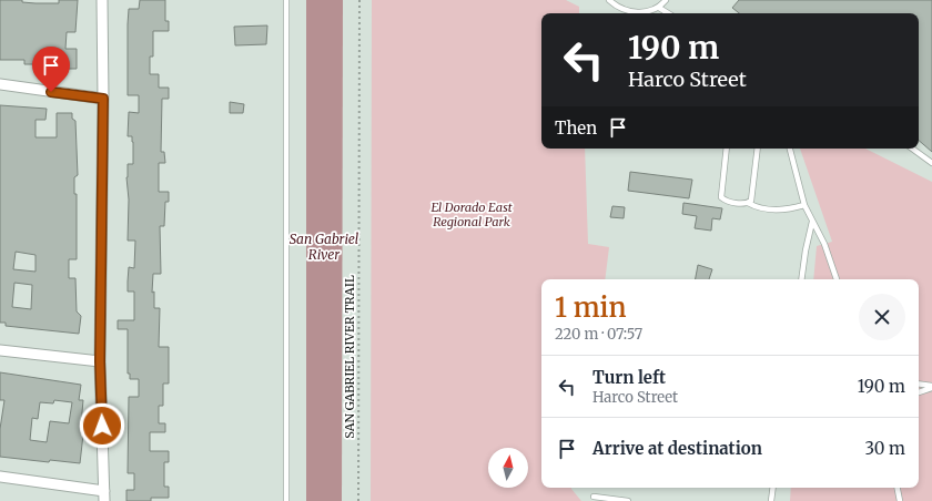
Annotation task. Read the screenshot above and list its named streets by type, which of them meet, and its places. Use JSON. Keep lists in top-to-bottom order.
{
  "streets": {
    "path": ["SAN GABRIEL RIVER TRAIL"]
  },
  "water": ["San Gabriel River"],
  "parks": ["El Dorado East Regional Park"],
  "north": "top",
  "page": {
    "turn": ["190 m", "Harco Street"],
    "then": "Then",
    "heading": ["1 min", "220 m · 07:57"],
    "list": [
      {
        "name": "Turn left",
        "note": "Harco Street",
        "value": "190 m"
      },
      {
        "name": "Arrive at destination",
        "value": "30 m"
      }
    ]
  }
}
